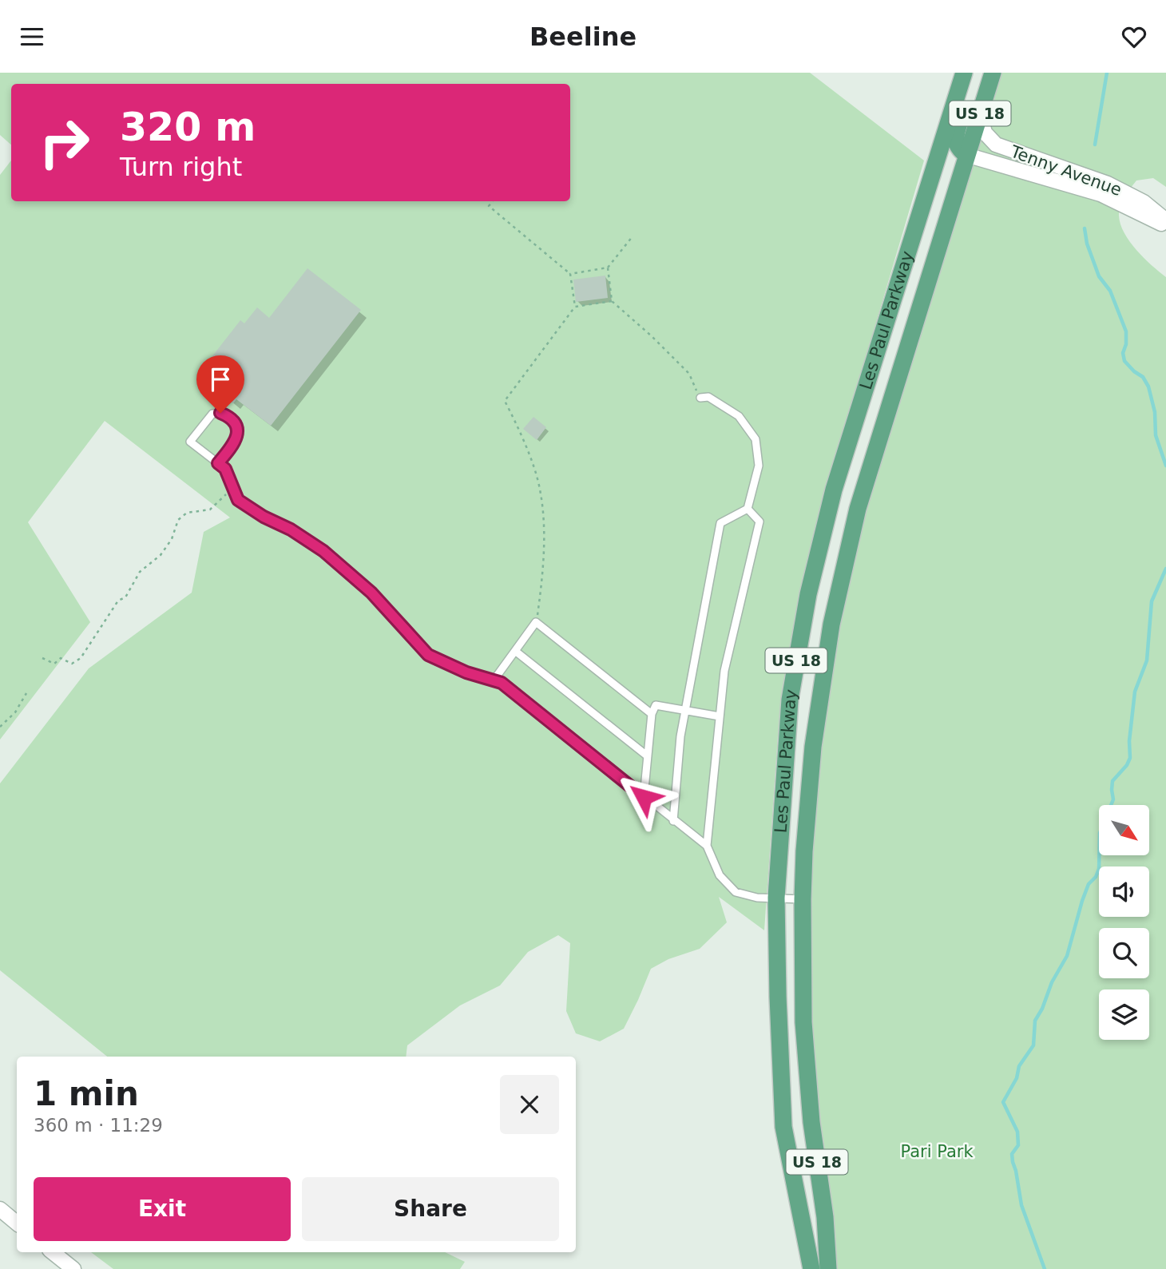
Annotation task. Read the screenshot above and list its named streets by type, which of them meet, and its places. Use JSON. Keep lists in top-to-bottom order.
{
  "streets": {
    "main road": ["US 18", "Les Paul Parkway"],
    "street": ["Tenny Avenue"]
  },
  "crossings": [
    ["Tenny Avenue", "Les Paul Parkway"]
  ],
  "parks": ["Pari Park"],
  "north": "bottom right",
  "page": {
    "header": "Beeline",
    "turn": ["320 m", "Turn right"],
    "heading": ["1 min", "360 m · 11:29"],
    "buttons": ["Exit", "Share"]
  }
}
